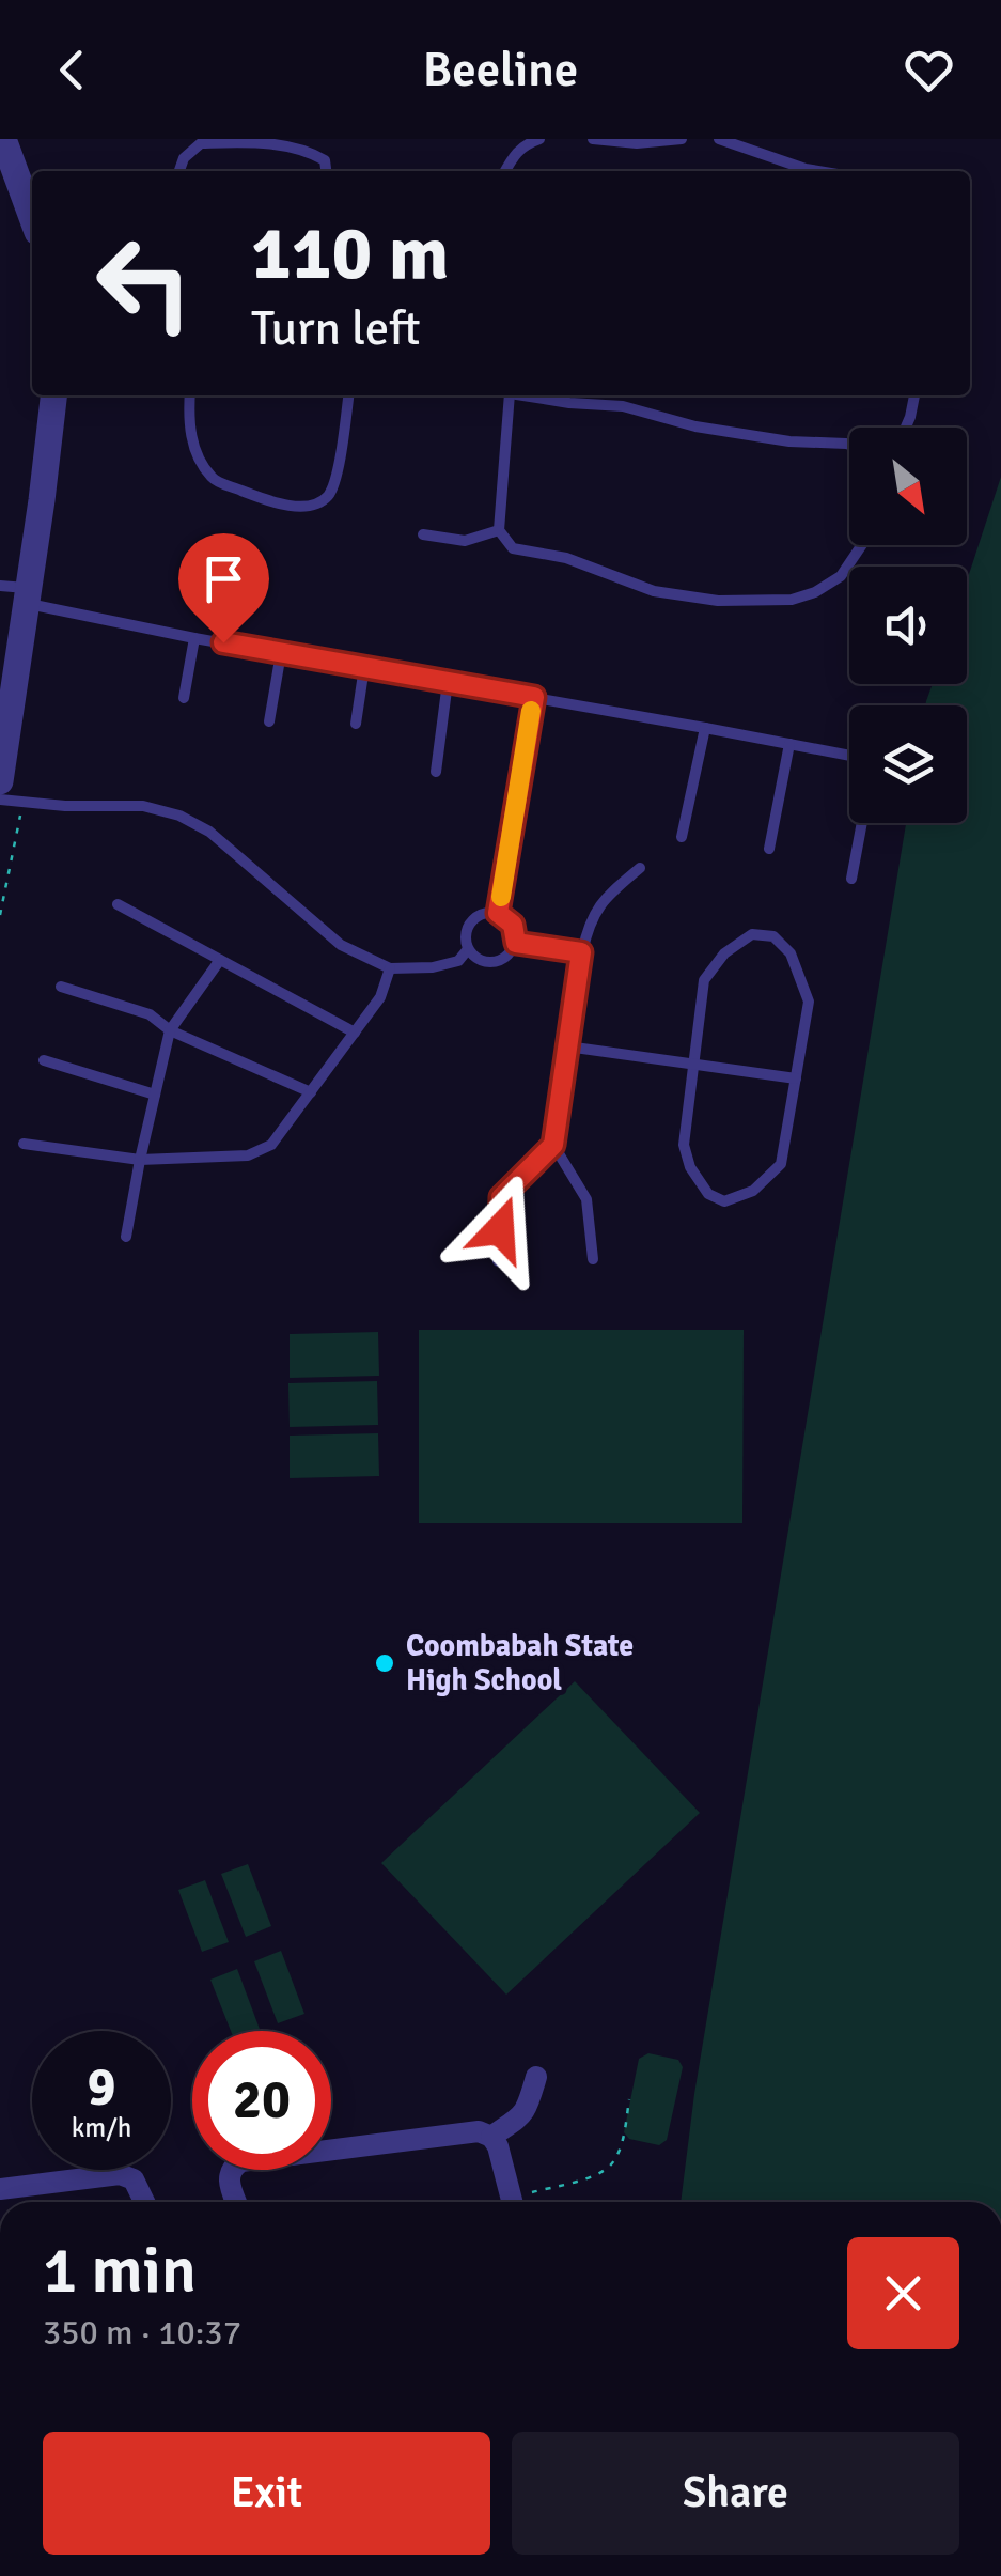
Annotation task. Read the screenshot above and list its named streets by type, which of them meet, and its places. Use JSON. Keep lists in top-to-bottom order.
{
  "places": ["Coombabah State High School"],
  "north": "bottom right",
  "page": {
    "header": "Beeline",
    "turn": ["110 m", "Turn left"],
    "speed": "9 km/h",
    "limit": "20",
    "heading": ["1 min", "350 m · 10:37"],
    "buttons": ["Exit", "Share"]
  }
}
